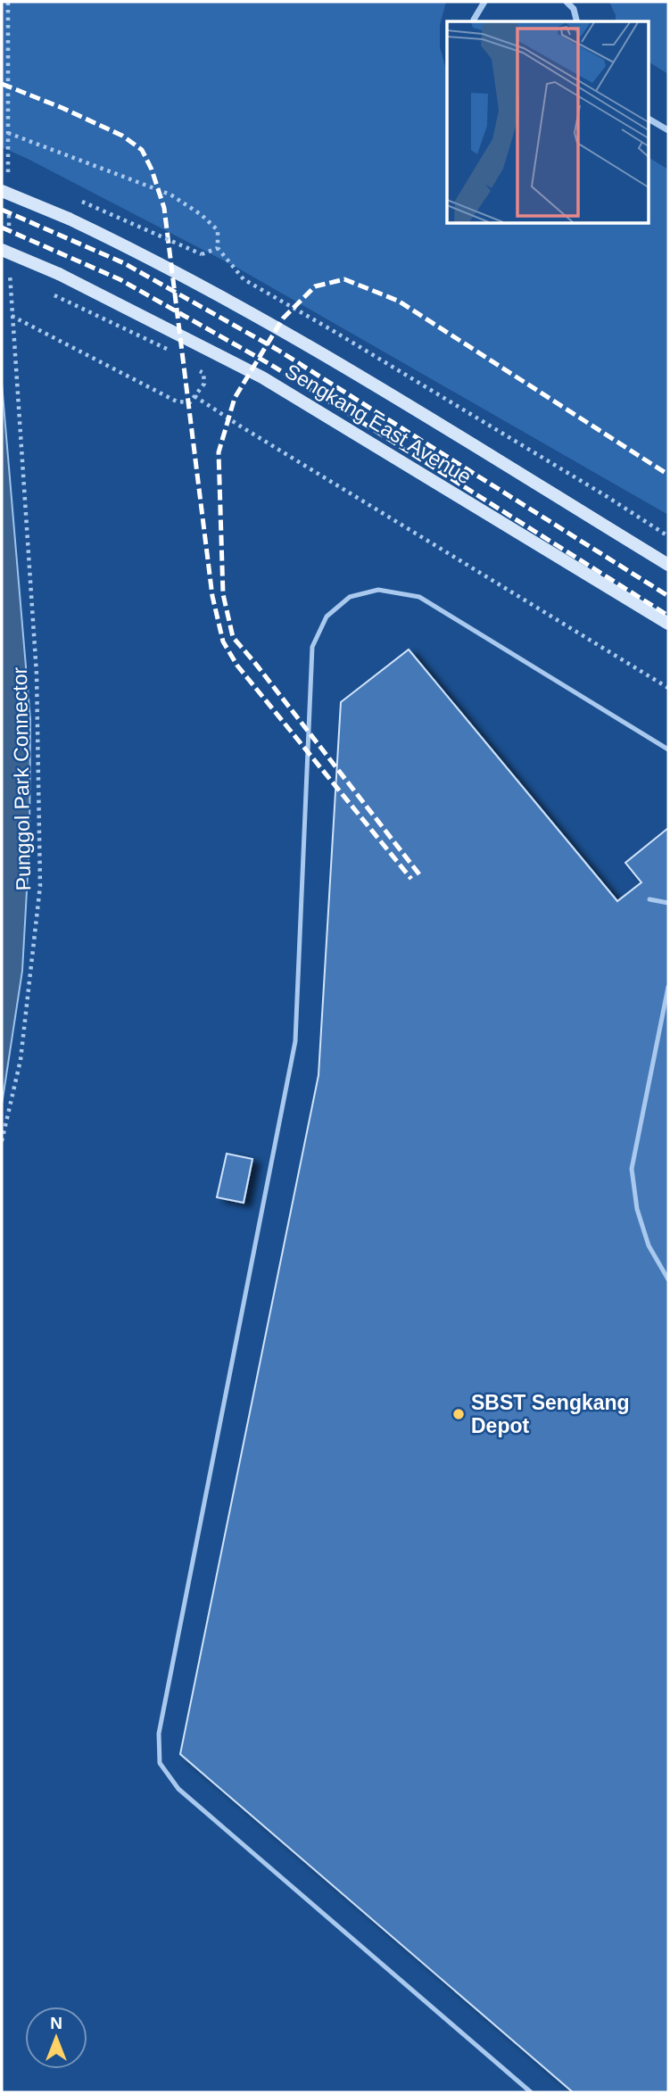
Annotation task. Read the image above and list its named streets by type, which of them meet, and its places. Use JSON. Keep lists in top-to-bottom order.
{
  "streets": {
    "main road": ["Sengkang East Avenue"],
    "path": ["Punggol Park Connector"]
  },
  "places": ["SBST Sengkang Depot"],
  "north": "top"
}
